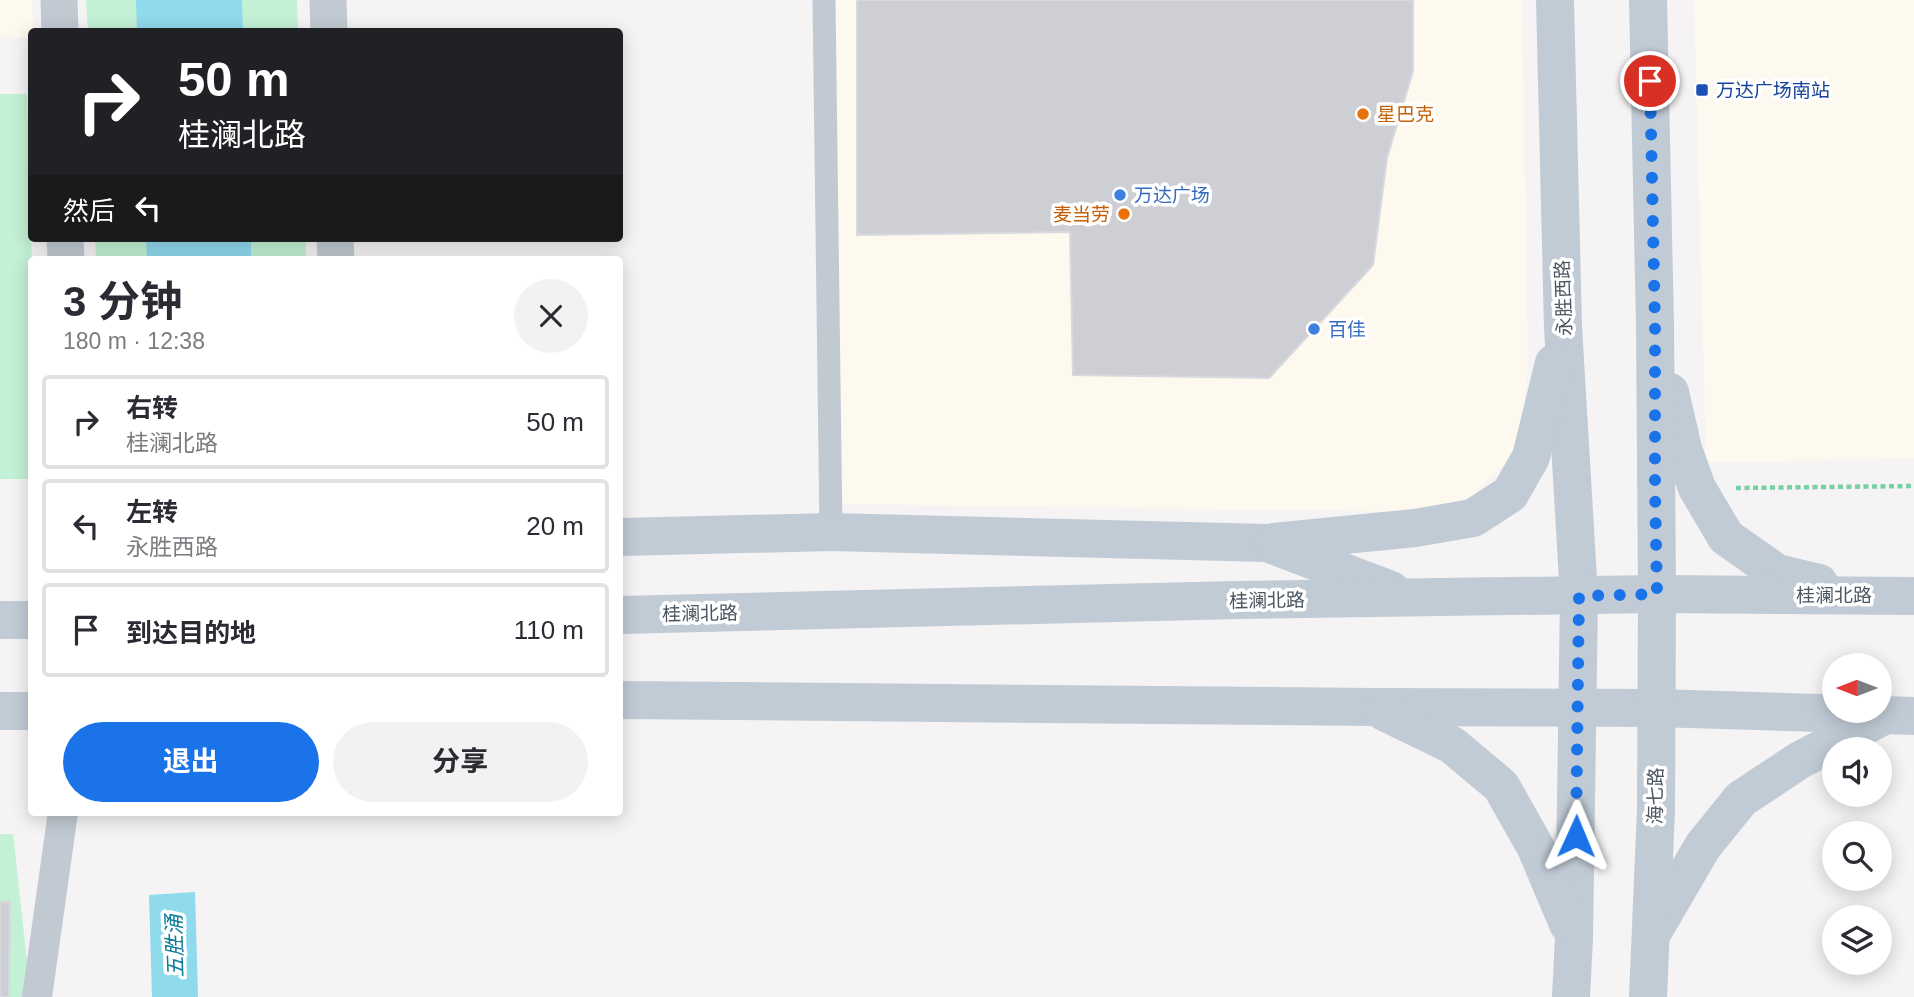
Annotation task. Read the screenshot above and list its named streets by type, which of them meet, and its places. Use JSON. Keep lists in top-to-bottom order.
{
  "streets": {
    "main road": ["永胜西路", "桂澜北路", "海七路"]
  },
  "crossings": [
    ["永胜西路", "桂澜北路"],
    ["桂澜北路", "海七路"]
  ],
  "water": ["五胜涌"],
  "places": {
    "transit": ["万达广场南站"],
    "other": [
      "星巴克",
      "万达广场",
      "麦当劳",
      "百佳"
    ]
  },
  "north": "left",
  "page": {
    "turn": ["50 m", "桂澜北路"],
    "then": "然后",
    "heading": ["3 分钟", "180 m · 12:38"],
    "list": [
      {
        "name": "右转",
        "note": "桂澜北路",
        "value": "50 m"
      },
      {
        "name": "左转",
        "note": "永胜西路",
        "value": "20 m"
      },
      {
        "name": "到达目的地",
        "value": "110 m"
      }
    ],
    "buttons": ["退出", "分享"]
  }
}
